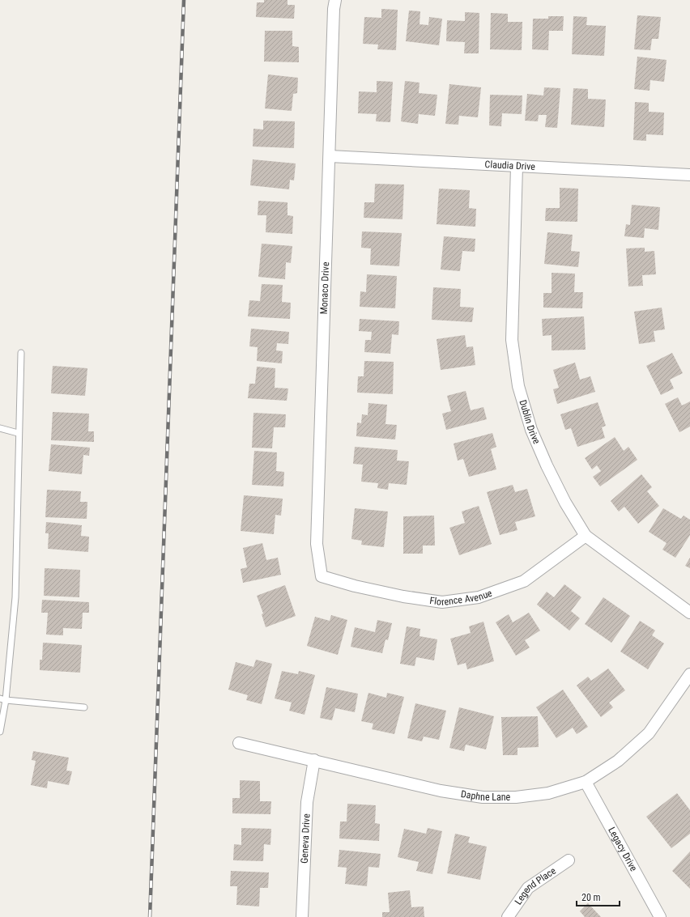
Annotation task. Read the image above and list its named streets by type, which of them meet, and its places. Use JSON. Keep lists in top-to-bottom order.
{
  "streets": {
    "street": [
      "Claudia Drive",
      "Monaco Drive",
      "Dublin Drive",
      "Florence Avenue",
      "Daphne Lane",
      "Geneva Drive",
      "Legacy Drive",
      "Legend Place"
    ]
  },
  "crossings": [
    ["Claudia Drive", "Monaco Drive"],
    ["Claudia Drive", "Dublin Drive"],
    ["Monaco Drive", "Florence Avenue"],
    ["Dublin Drive", "Florence Avenue"],
    ["Daphne Lane", "Geneva Drive"],
    ["Daphne Lane", "Legacy Drive"]
  ],
  "scale_bar": "20 m"
}
